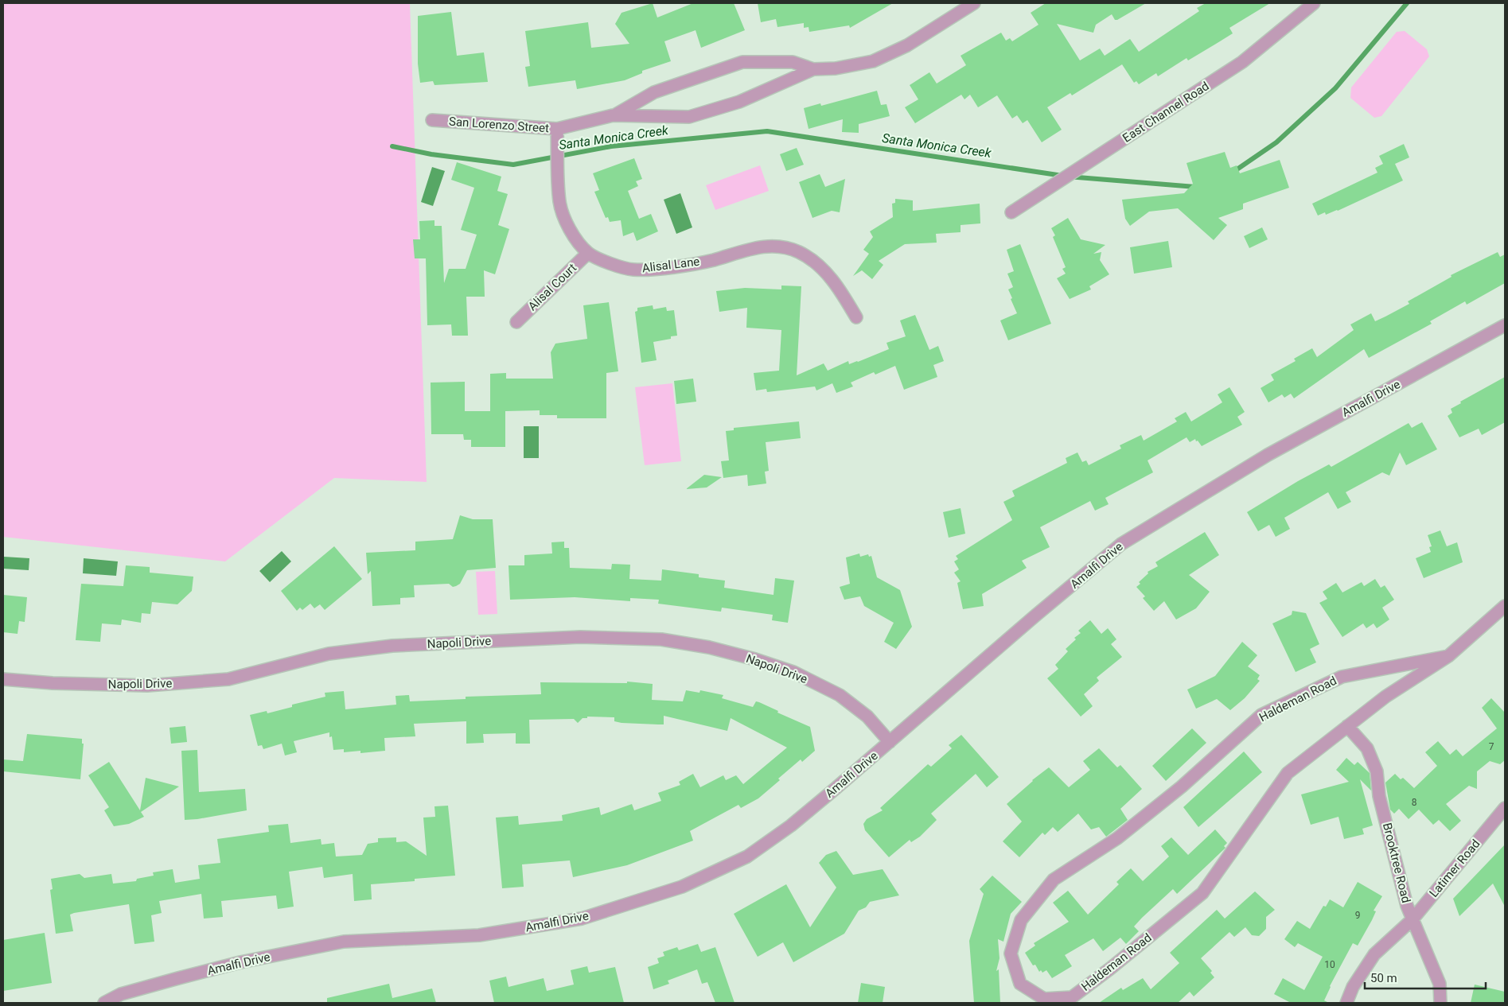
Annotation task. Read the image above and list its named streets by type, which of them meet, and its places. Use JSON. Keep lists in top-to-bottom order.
{
  "streets": {
    "street": [
      "East Channel Road",
      "San Lorenzo Street",
      "Alisal Lane",
      "Alisal Court",
      "Amalfi Drive",
      "Napoli Drive",
      "Haldeman Road",
      "Brooktree Road",
      "Latimer Road"
    ]
  },
  "crossings": [
    ["San Lorenzo Street", "Alisal Lane"],
    ["Alisal Lane", "Alisal Court"],
    ["Amalfi Drive", "Napoli Drive"],
    ["Haldeman Road", "Brooktree Road"],
    ["Brooktree Road", "Latimer Road"]
  ],
  "water": ["Santa Monica Creek"],
  "house_numbers": [
    "7",
    "8",
    "9",
    "10"
  ],
  "scale_bar": "50 m"
}
